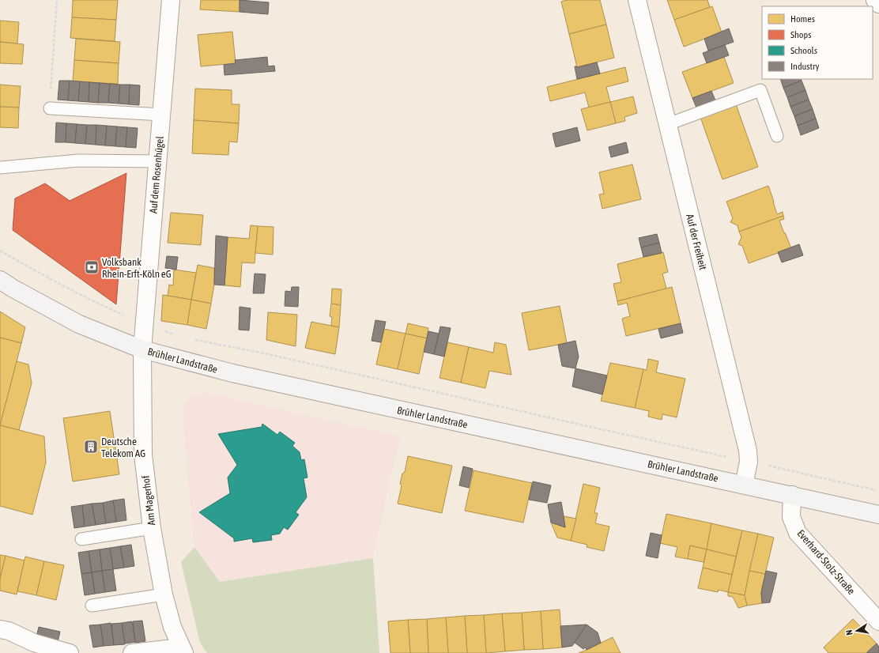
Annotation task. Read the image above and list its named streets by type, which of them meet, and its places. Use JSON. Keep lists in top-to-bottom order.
{
  "streets": {
    "street": [
      "Auf dem Rosenhügel",
      "Auf der Freiheit",
      "Brühler Landstraße",
      "Am Magerhof",
      "Everhard-Stolz-Straße"
    ]
  },
  "crossings": [
    ["Auf dem Rosenhügel", "Brühler Landstraße"],
    ["Auf dem Rosenhügel", "Am Magerhof"],
    ["Auf der Freiheit", "Brühler Landstraße"],
    ["Brühler Landstraße", "Am Magerhof"],
    ["Brühler Landstraße", "Everhard-Stolz-Straße"]
  ],
  "places": {
    "bank": ["Volksbank Rhein-Erft-Köln eG"],
    "building": ["Deutsche Telekom AG"]
  },
  "legend": [
    "Homes",
    "Shops",
    "Schools",
    "Industry"
  ],
  "north": "left"
}
